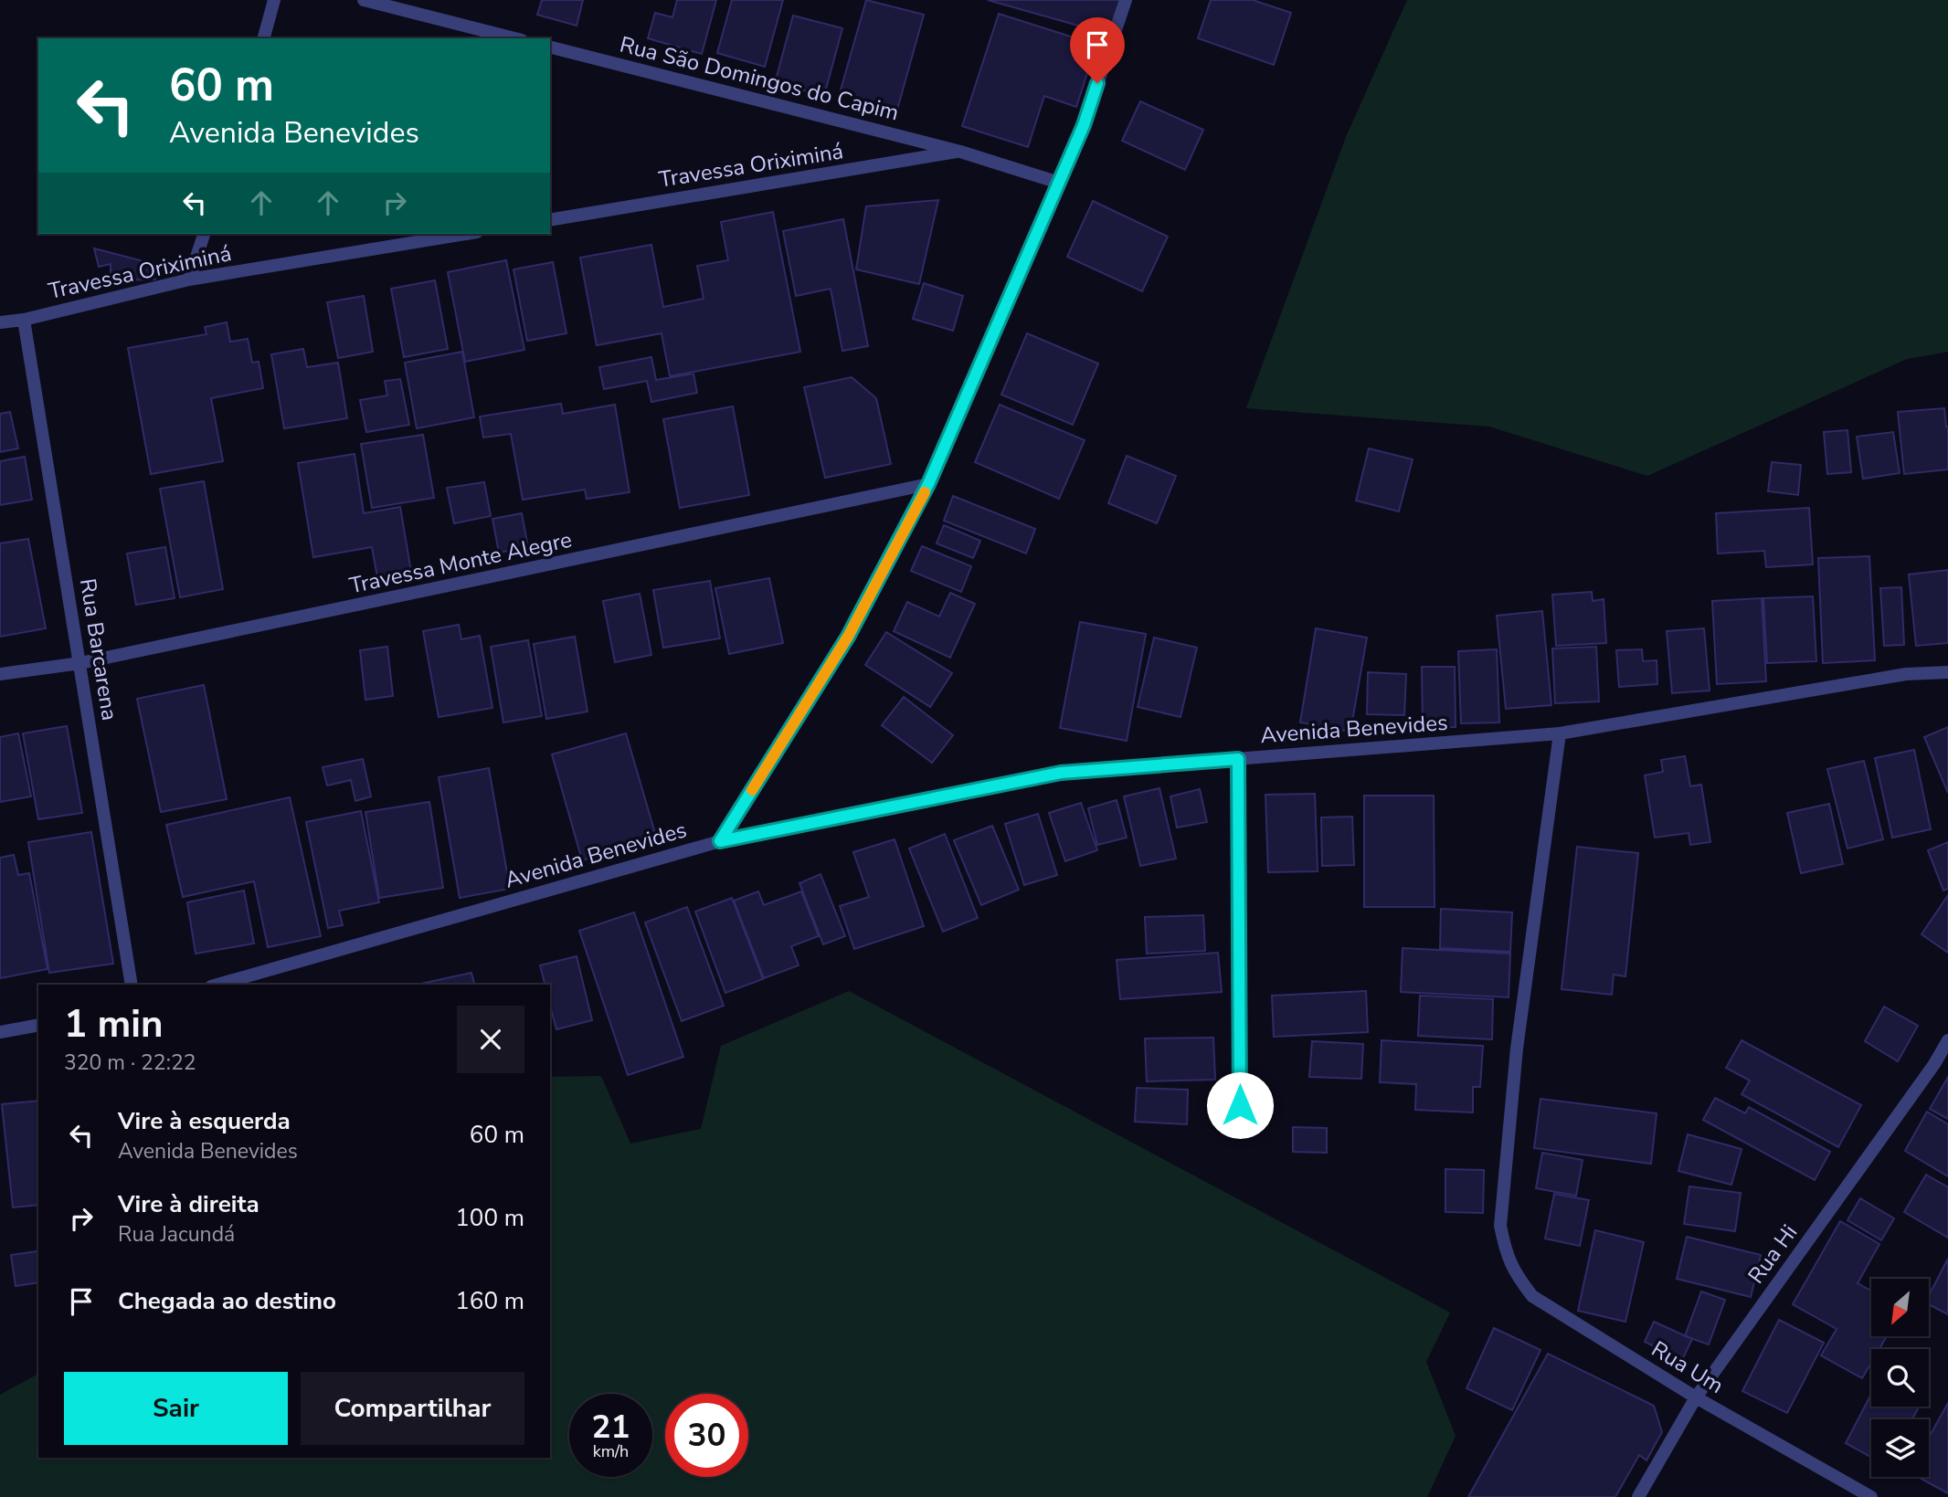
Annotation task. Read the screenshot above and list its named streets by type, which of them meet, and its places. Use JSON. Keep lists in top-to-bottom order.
{
  "streets": {
    "street": [
      "Rua São Domingos do Capim",
      "Travessa Oriximiná",
      "Travessa Monte Alegre",
      "Rua Barcarena",
      "Avenida Benevides",
      "Rua Hi",
      "Rua Um"
    ]
  },
  "crossings": [
    ["Rua São Domingos do Capim", "Travessa Oriximiná"],
    ["Travessa Oriximiná", "Rua Barcarena"],
    ["Travessa Monte Alegre", "Rua Barcarena"],
    ["Avenida Benevides", "Rua Um"],
    ["Rua Hi", "Rua Um"]
  ],
  "north": "bottom left",
  "page": {
    "turn": ["60 m", "Avenida Benevides"],
    "heading": ["1 min", "320 m · 22:22"],
    "list": [
      {
        "name": "Vire à esquerda",
        "note": "Avenida Benevides",
        "value": "60 m"
      },
      {
        "name": "Vire à direita",
        "note": "Rua Jacundá",
        "value": "100 m"
      },
      {
        "name": "Chegada ao destino",
        "value": "160 m"
      }
    ],
    "buttons": ["Sair", "Compartilhar"],
    "speed": "21 km/h",
    "limit": "30"
  }
}
